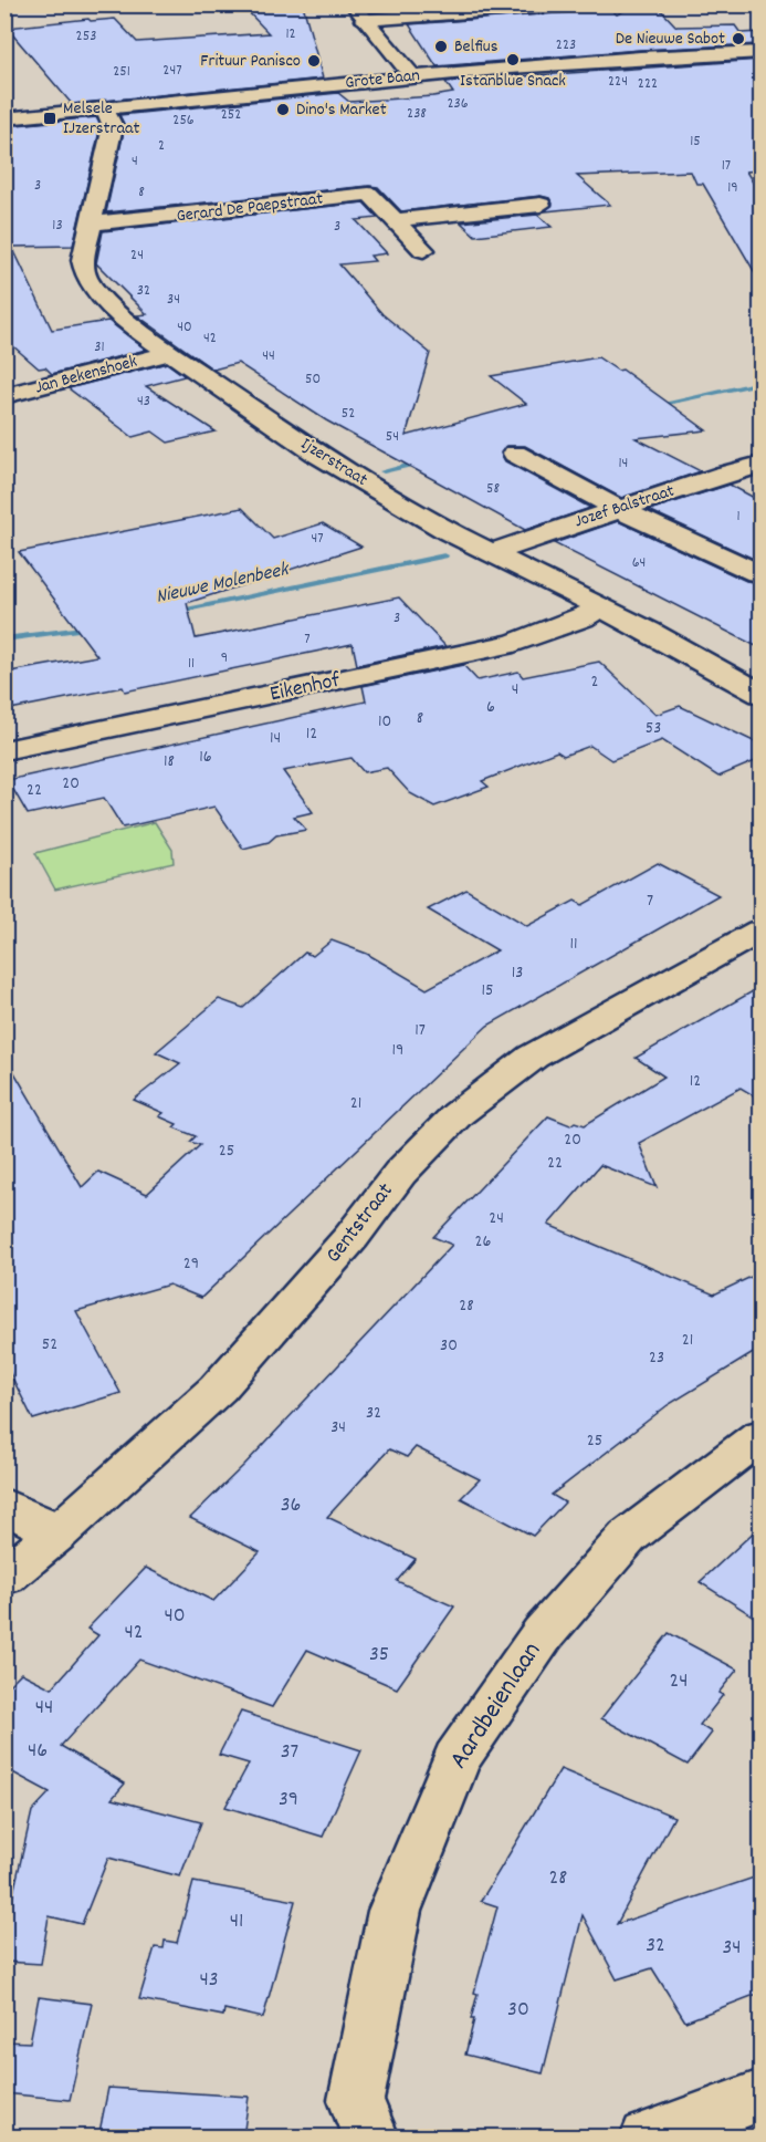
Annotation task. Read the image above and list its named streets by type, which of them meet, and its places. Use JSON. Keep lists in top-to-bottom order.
{
  "streets": {
    "street": [
      "Grote Baan",
      "Gerard De Paepstraat",
      "Jan Bekenshoek",
      "Ijzerstraat",
      "Jozef Balstraat",
      "Eikenhof",
      "Gentstraat",
      "Aardbeienlaan"
    ]
  },
  "crossings": [
    ["Grote Baan", "Ijzerstraat"],
    ["Gerard De Paepstraat", "Ijzerstraat"],
    ["Jan Bekenshoek", "Ijzerstraat"],
    ["Ijzerstraat", "Jozef Balstraat"],
    ["Ijzerstraat", "Eikenhof"]
  ],
  "water": ["Nieuwe Molenbeek"],
  "places": {
    "other": [
      "De Nieuwe Sabot",
      "Belfius",
      "Istanblue Snack",
      "Frituur Panisco",
      "Dino's Market"
    ],
    "transit": ["Melsele IJzerstraat"]
  },
  "house_numbers": [
    "12",
    "253",
    "223",
    "247",
    "251",
    "224",
    "222",
    "236",
    "238",
    "252",
    "256",
    "15",
    "2",
    "4",
    "17",
    "3",
    "19",
    "8",
    "13",
    "3",
    "24",
    "32",
    "34",
    "40",
    "42",
    "31",
    "44",
    "50",
    "43",
    "52",
    "54",
    "14",
    "58",
    "1",
    "47",
    "64",
    "3",
    "7",
    "9",
    "11",
    "2",
    "4",
    "6",
    "8",
    "10",
    "53",
    "12",
    "14",
    "16",
    "18",
    "20",
    "22",
    "7",
    "11",
    "13",
    "15",
    "17",
    "19",
    "12",
    "21",
    "20",
    "25",
    "22",
    "24",
    "26",
    "29",
    "28",
    "21",
    "52",
    "30",
    "23",
    "32",
    "34",
    "25",
    "36",
    "40",
    "42",
    "35",
    "24",
    "44",
    "46",
    "37",
    "39",
    "28",
    "41",
    "32",
    "34",
    "43",
    "30"
  ]
}
